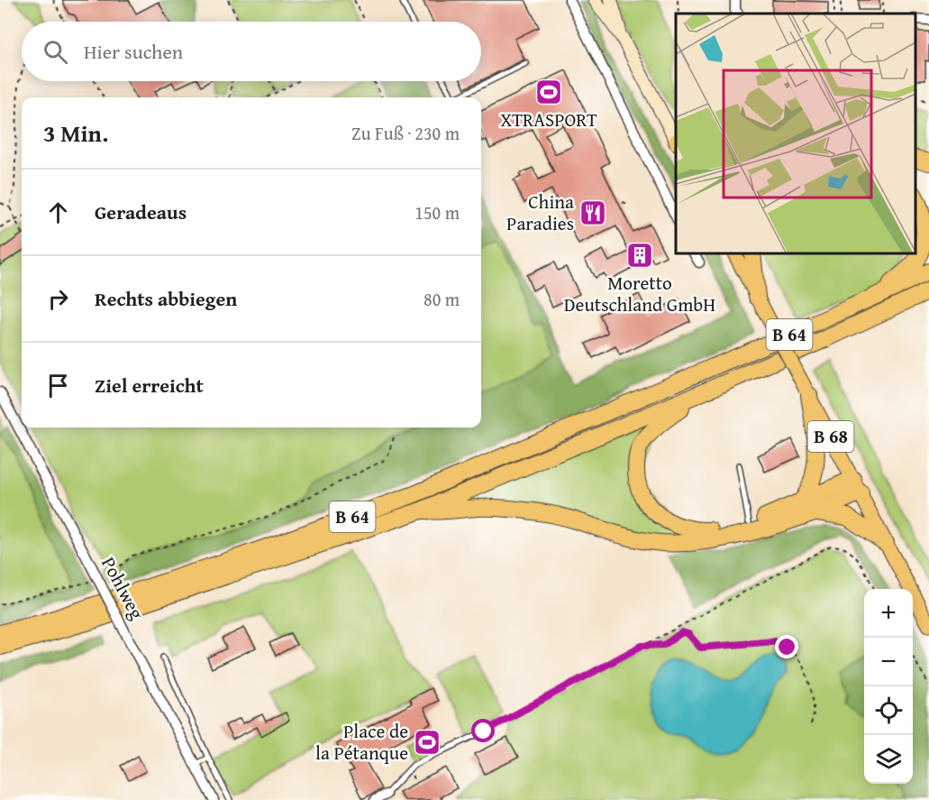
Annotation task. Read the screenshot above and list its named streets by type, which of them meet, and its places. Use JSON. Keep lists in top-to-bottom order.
{
  "streets": {
    "highway": ["B 64"],
    "main road": ["B 68"],
    "street": ["Pohlweg"]
  },
  "places": {
    "sports": ["XTRASPORT", "Place de la Pétanque"],
    "restaurant": ["China Paradies"],
    "building": ["Moretto Deutschland GmbH"]
  },
  "page": {
    "search": "Hier suchen",
    "heading": ["3 Min.", "Zu Fuß · 230 m"],
    "list": [
      ["Geradeaus", "150 m"],
      ["Rechts abbiegen", "80 m"],
      "Ziel erreicht"
    ],
    "map_buttons": ["+", "−"]
  }
}
